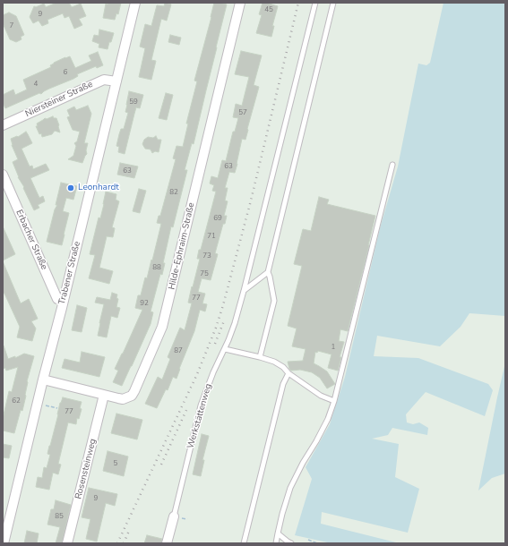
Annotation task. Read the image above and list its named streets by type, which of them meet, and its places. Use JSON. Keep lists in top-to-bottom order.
{
  "streets": {
    "street": [
      "Niersteiner Straße",
      "Erbacher Straße",
      "Hilde-Ephraim-Straße",
      "Trabener Straße",
      "Werkstättenweg",
      "Rosensteinweg"
    ]
  },
  "crossings": [
    ["Niersteiner Straße", "Trabener Straße"],
    ["Erbacher Straße", "Trabener Straße"],
    ["Hilde-Ephraim-Straße", "Trabener Straße"],
    ["Hilde-Ephraim-Straße", "Rosensteinweg"]
  ],
  "places": ["Leonhardt"],
  "house_numbers": [
    "45",
    "9",
    "7",
    "6",
    "4",
    "59",
    "57",
    "63",
    "63",
    "82",
    "69",
    "71",
    "73",
    "88",
    "75",
    "77",
    "92",
    "1",
    "87",
    "62",
    "77",
    "5",
    "9",
    "85"
  ]
}
